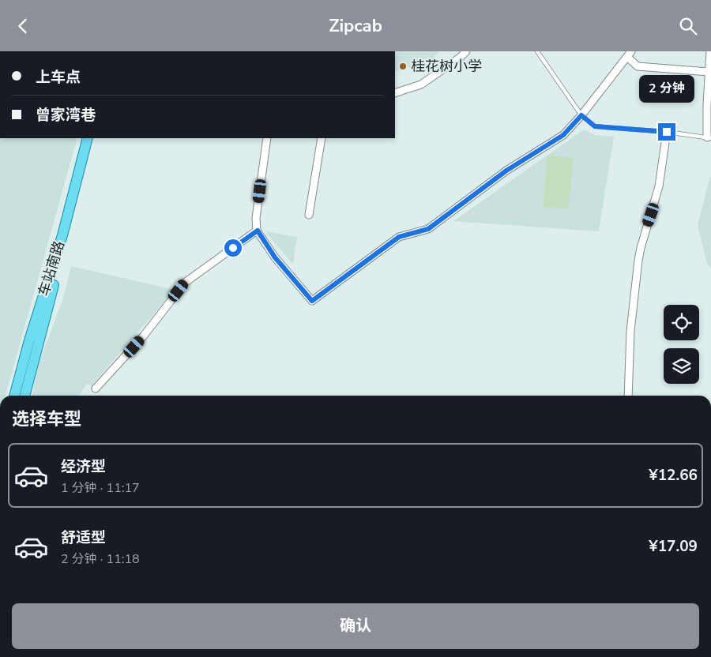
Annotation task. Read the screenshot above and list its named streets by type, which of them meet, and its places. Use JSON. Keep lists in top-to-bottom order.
{
  "streets": {
    "main road": ["车站南路"]
  },
  "places": ["桂花树小学"],
  "page": {
    "header": "Zipcab",
    "banner": ["上车点", "曾家湾巷"],
    "bubble": "2 分钟",
    "heading": "选择车型",
    "list": [
      {
        "name": "经济型",
        "note": "1 分钟 · 11:17",
        "value": "¥12.66"
      },
      {
        "name": "舒适型",
        "note": "2 分钟 · 11:18",
        "value": "¥17.09"
      }
    ],
    "buttons": "确认"
  }
}
